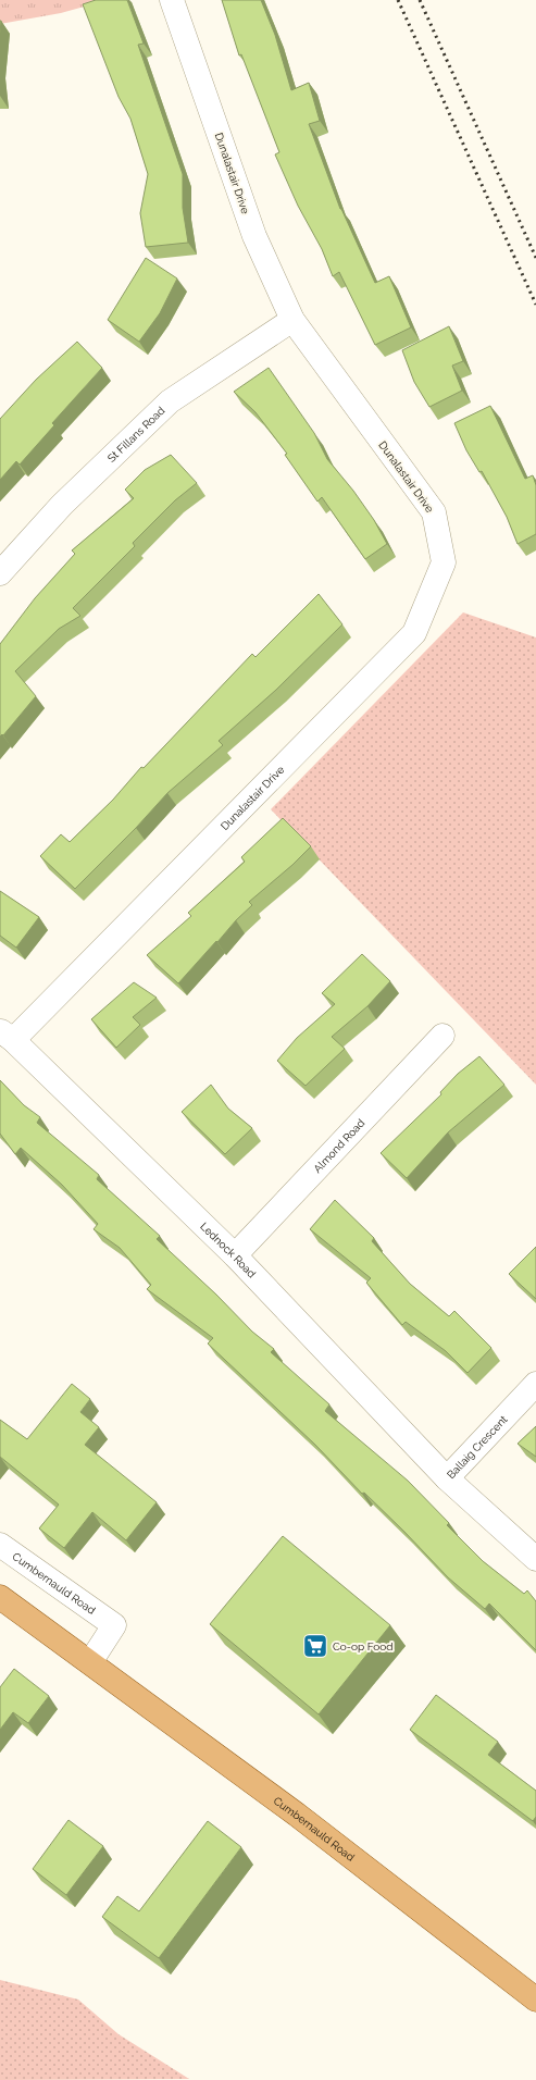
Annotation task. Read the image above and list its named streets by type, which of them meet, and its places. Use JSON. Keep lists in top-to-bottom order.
{
  "streets": {
    "main road": ["Cumbernauld Road"],
    "street": [
      "Dunalastair Drive",
      "St Fillans Road",
      "Almond Road",
      "Lednock Road",
      "Ballaig Crescent"
    ]
  },
  "crossings": [
    ["Dunalastair Drive", "St Fillans Road"],
    ["Dunalastair Drive", "Lednock Road"],
    ["Almond Road", "Lednock Road"],
    ["Lednock Road", "Ballaig Crescent"]
  ],
  "places": {
    "supermarket": ["Co-op Food"]
  }
}
